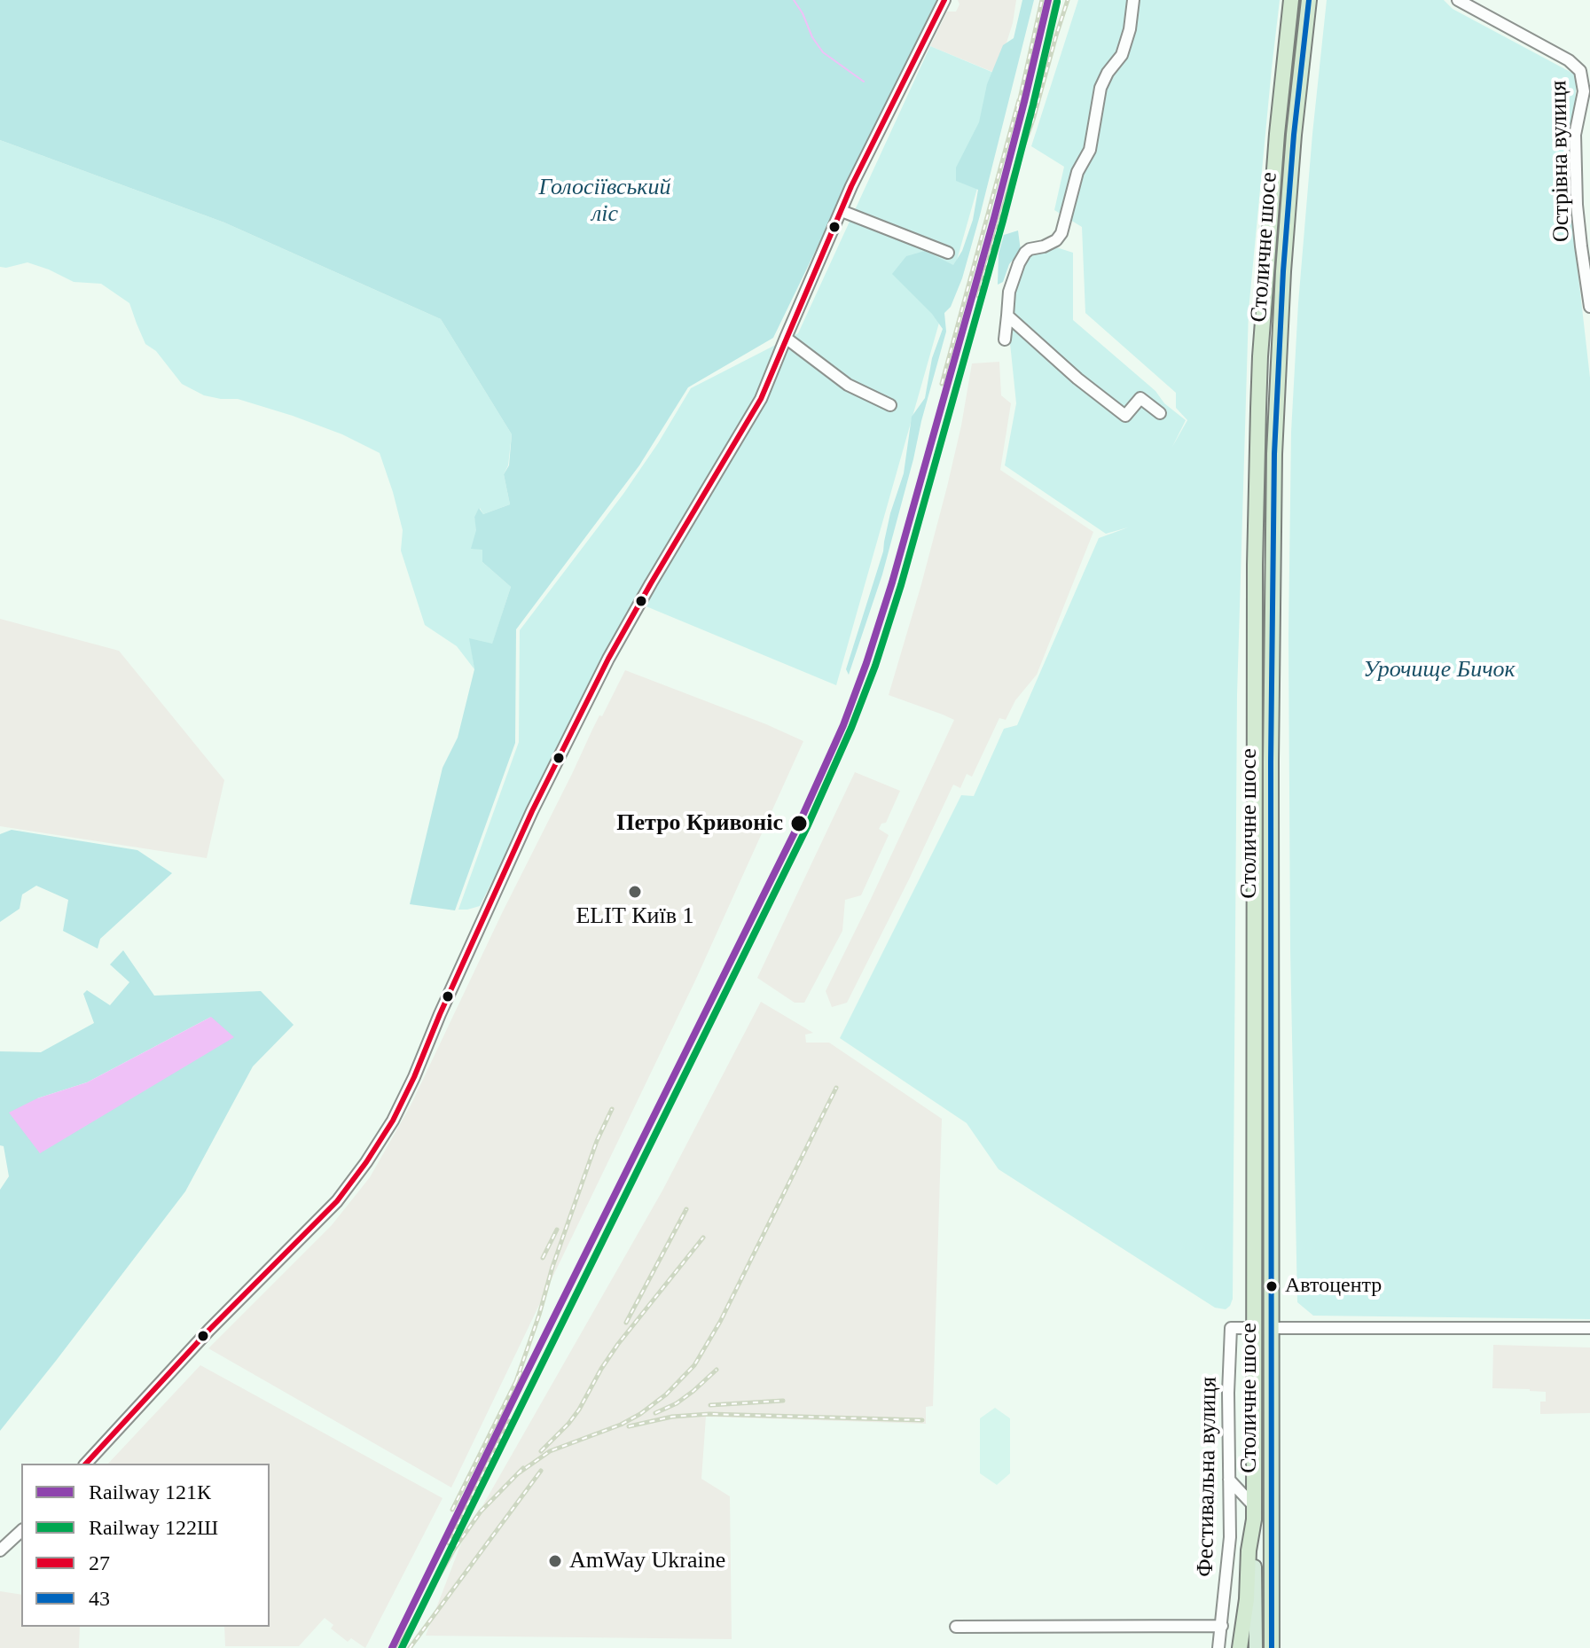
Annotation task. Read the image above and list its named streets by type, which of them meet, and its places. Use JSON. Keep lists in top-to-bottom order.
{
  "streets": {
    "highway": ["Столичне шосе"],
    "street": ["Острівна вулиця", "Фестивальна вулиця"]
  },
  "crossings": [
    ["Столичне шосе", "Фестивальна вулиця"]
  ],
  "parks": ["Голосіївський ліс", "Урочище Бичок"],
  "places": [
    "Петро Кривоніс",
    "ELIT Київ 1",
    "Автоцентр",
    "AmWay Ukraine"
  ],
  "lines": [
    "rail line 121К",
    "transit line 27",
    "transit line 43",
    "rail line 122Ш"
  ],
  "legend": [
    "Railway 121К",
    "Railway 122Ш",
    "27",
    "43"
  ]
}
